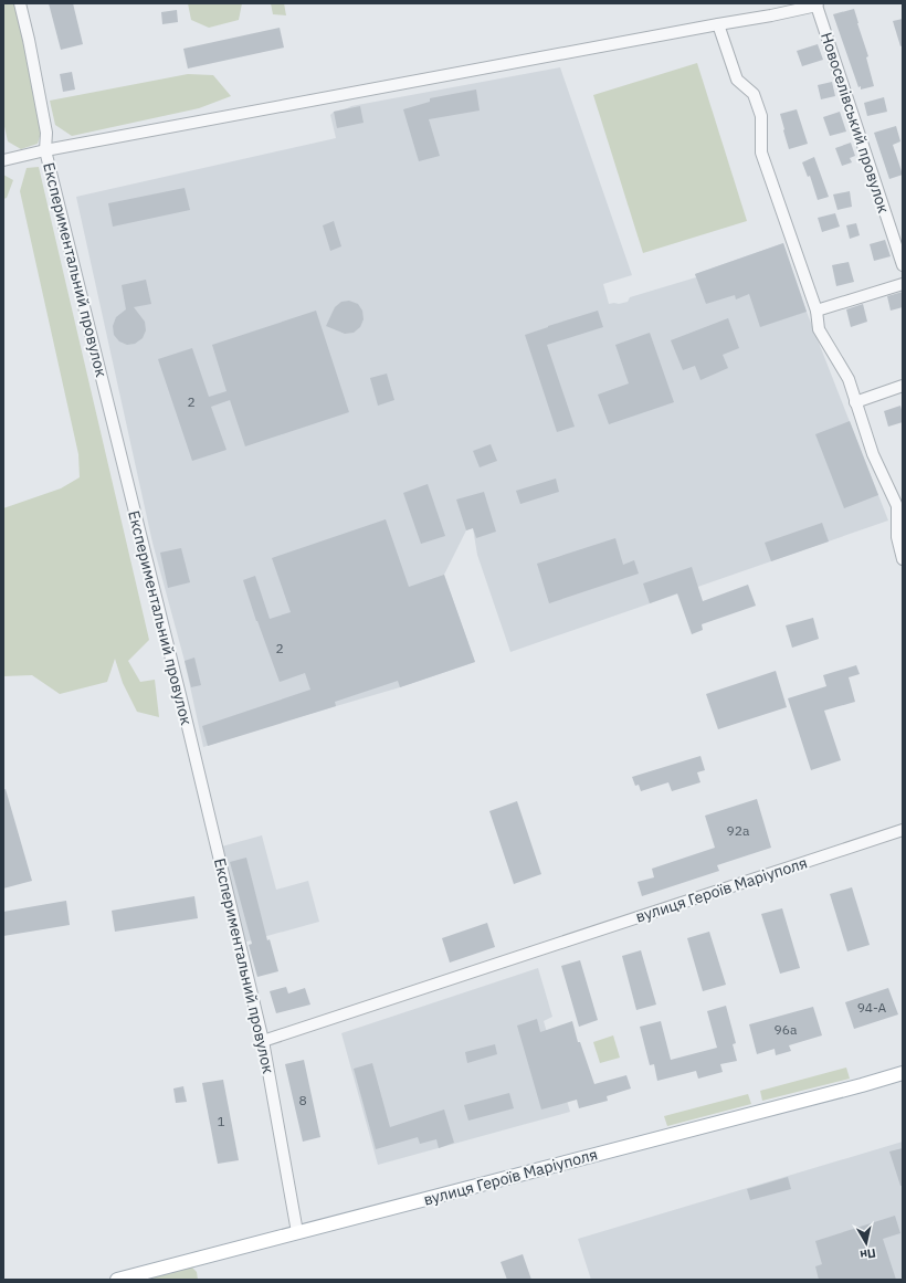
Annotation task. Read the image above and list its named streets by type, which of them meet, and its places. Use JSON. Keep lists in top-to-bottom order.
{
  "streets": {
    "main road": ["вулиця Героїв Маріуполя"],
    "street": ["Новоселівський провулок", "Експериментальний провулок"]
  },
  "crossings": [
    ["Експериментальний провулок", "вулиця Героїв Маріуполя"]
  ],
  "house_numbers": [
    "2",
    "2",
    "92а",
    "94-А",
    "96а",
    "8",
    "1"
  ],
  "north": "bottom"
}
